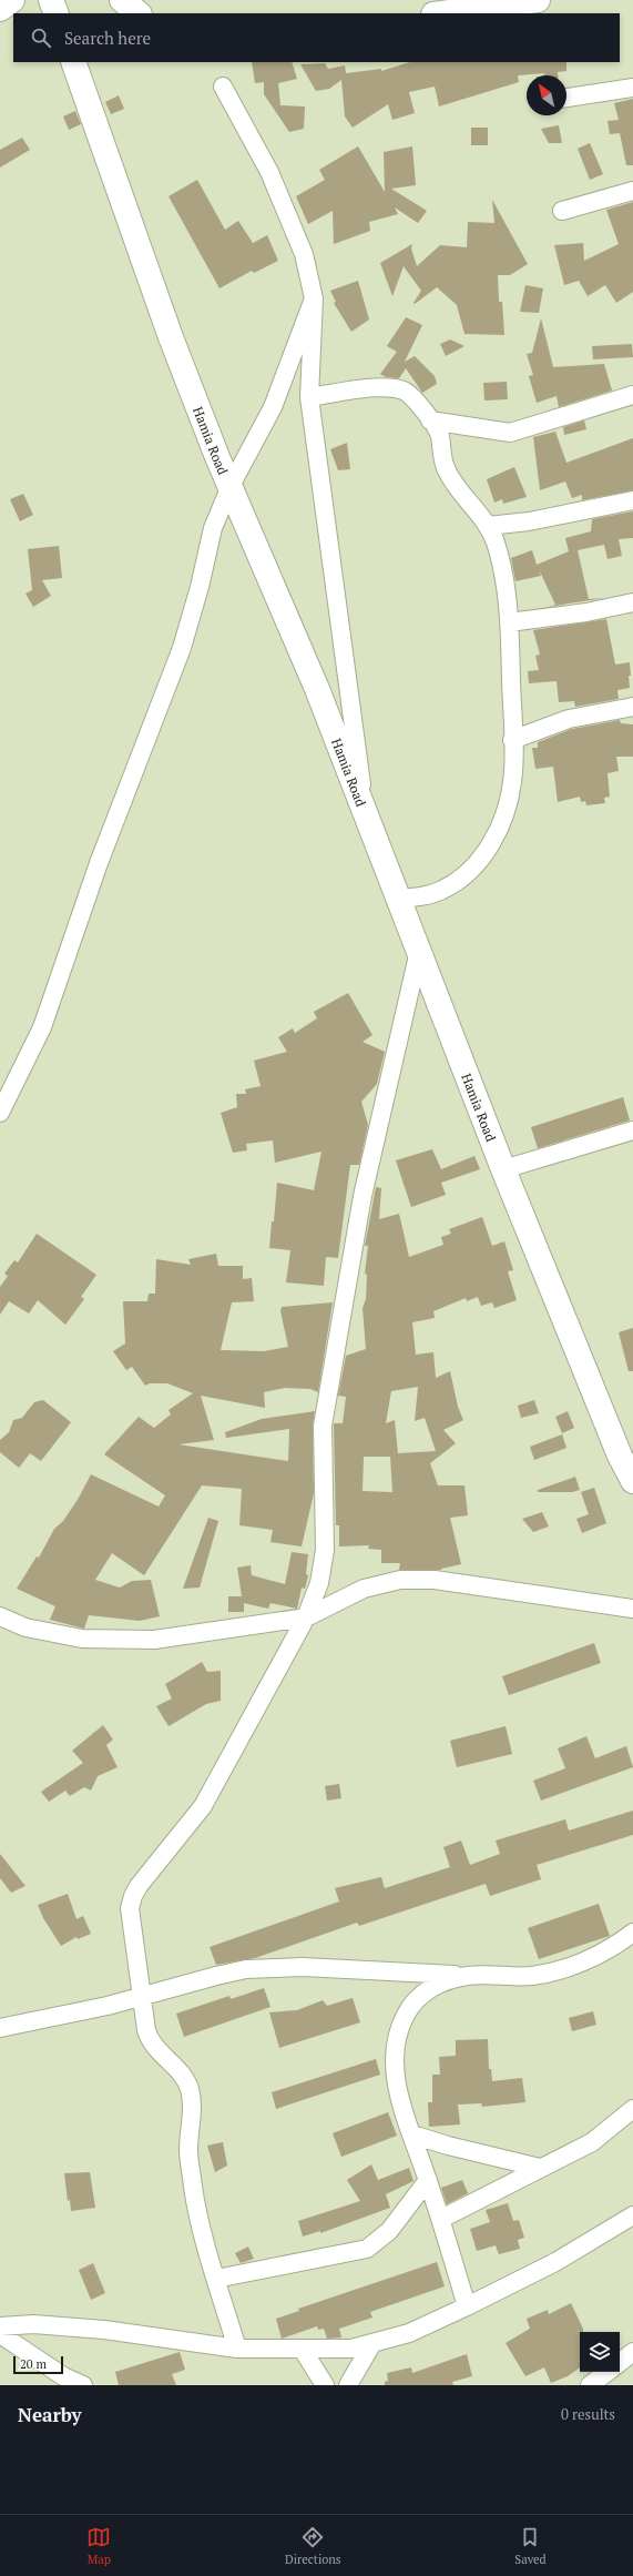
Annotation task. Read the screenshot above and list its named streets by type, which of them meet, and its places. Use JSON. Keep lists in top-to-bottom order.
{
  "streets": {
    "street": ["Hamia Road"]
  },
  "scale_bar": "20 m",
  "north": "top left",
  "page": {
    "search": "Search here",
    "scale": "20 m",
    "heading": ["Nearby", "0 results"],
    "nav": ["Map", "Directions", "Saved"]
  }
}
